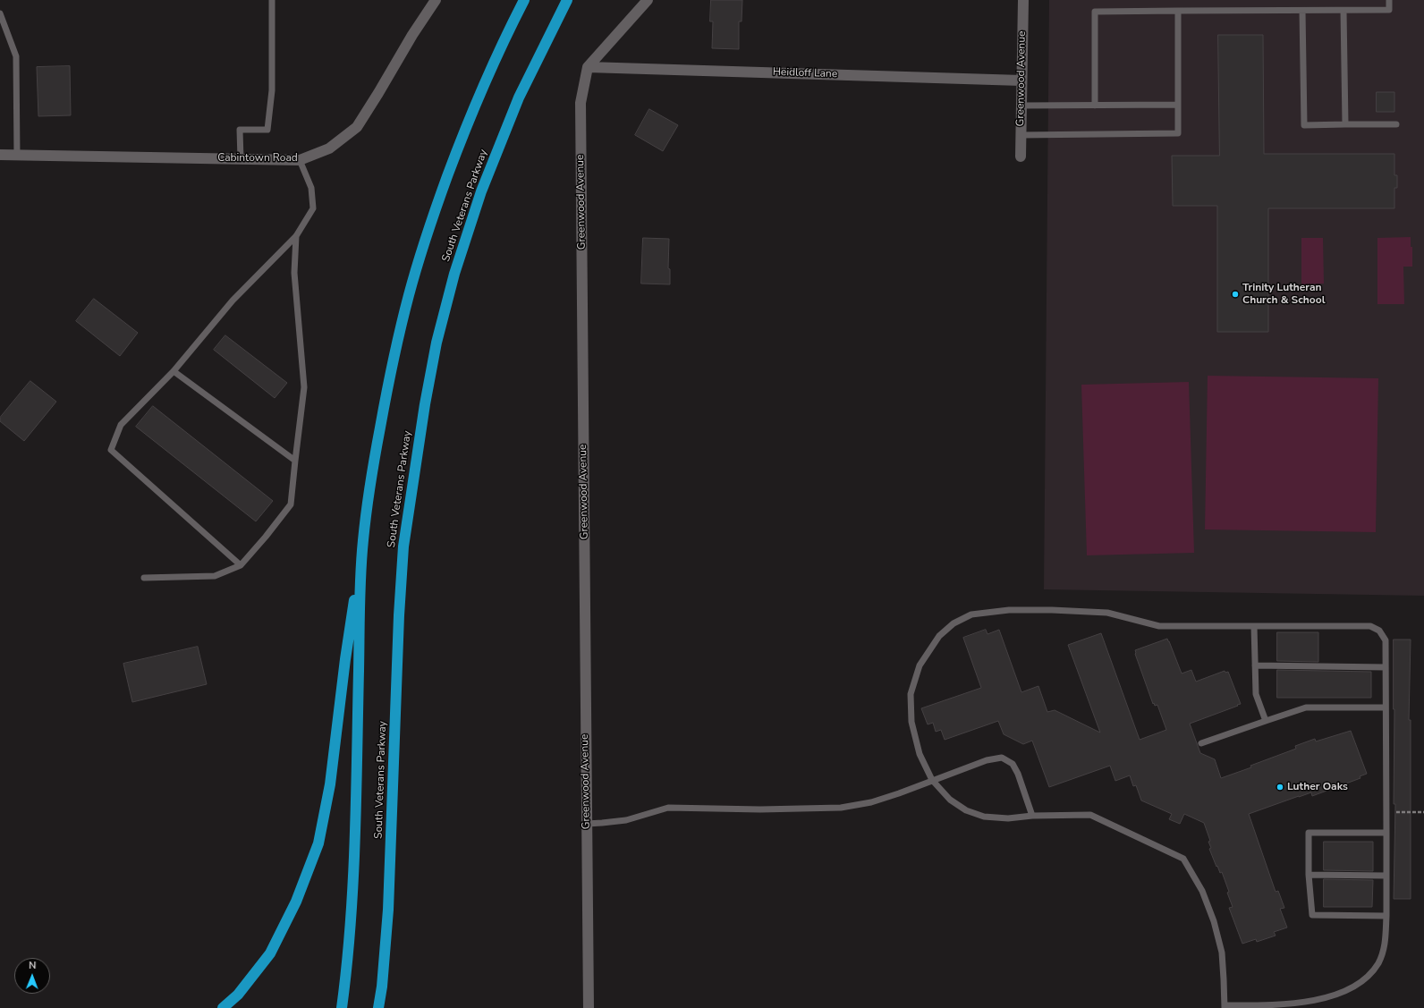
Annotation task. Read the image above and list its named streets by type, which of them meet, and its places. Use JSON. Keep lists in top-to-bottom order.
{
  "streets": {
    "highway": ["South Veterans Parkway"],
    "street": ["Heidloff Lane", "Greenwood Avenue", "Cabintown Road"]
  },
  "crossings": [
    ["Heidloff Lane", "Greenwood Avenue"]
  ],
  "places": ["Trinity Lutheran Church & School", "Luther Oaks"],
  "north": "top"
}
